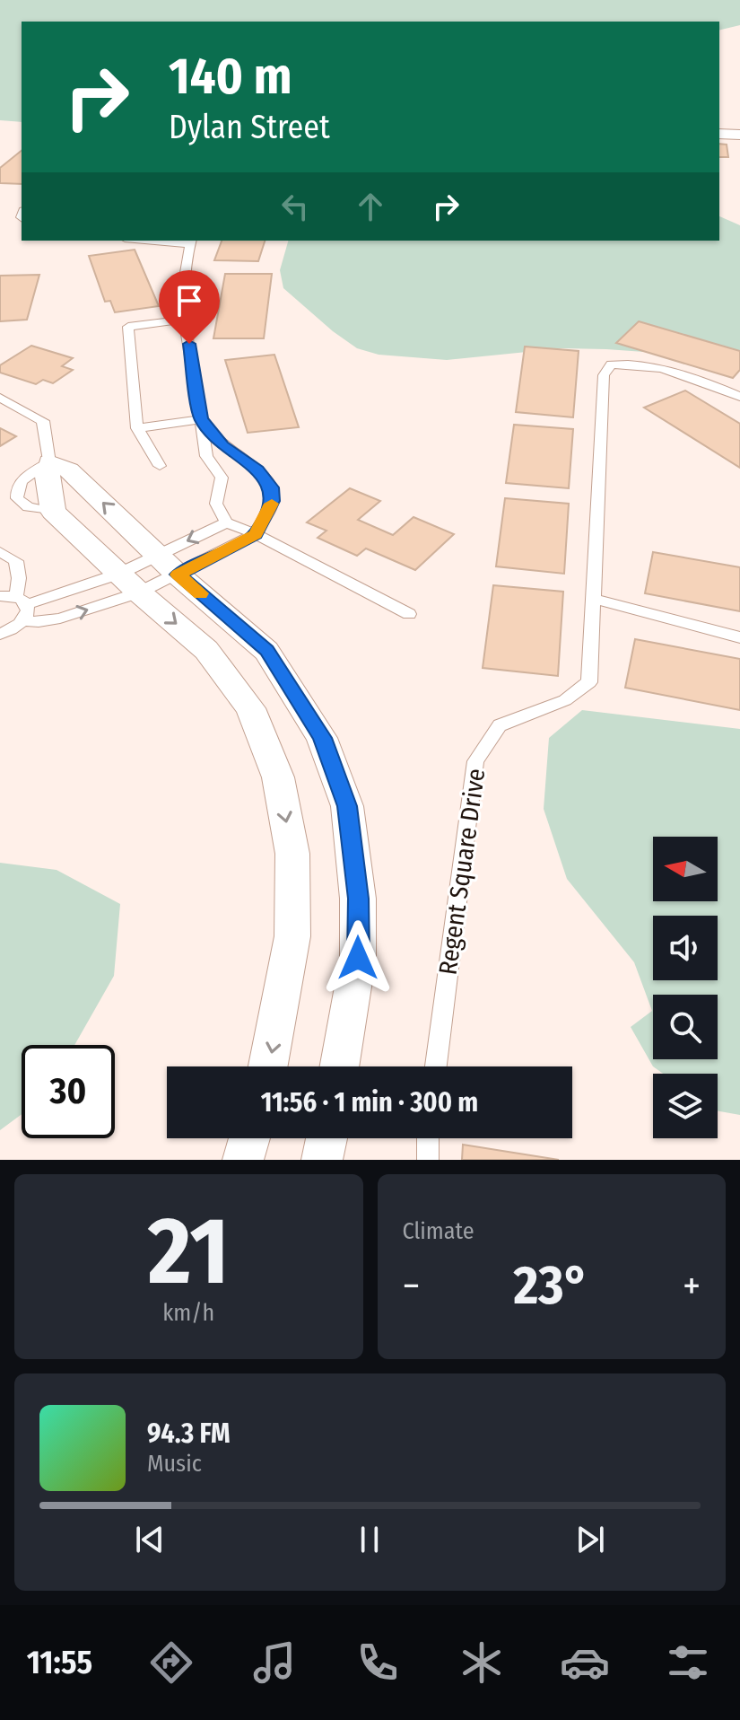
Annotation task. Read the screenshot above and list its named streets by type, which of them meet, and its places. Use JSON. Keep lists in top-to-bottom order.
{
  "streets": {
    "lane": ["Regent Square Drive"]
  },
  "north": "left",
  "page": {
    "turn": ["140 m", "Dylan Street"],
    "limit": "30",
    "trip": "11:56 · 1 min · 300 m",
    "tile": [
      ["21", "km/h"],
      "Climate"
    ],
    "heat": ["−", "23°", "+"],
    "song": ["94.3 FM", "Music"],
    "tabs": "11:55"
  }
}
